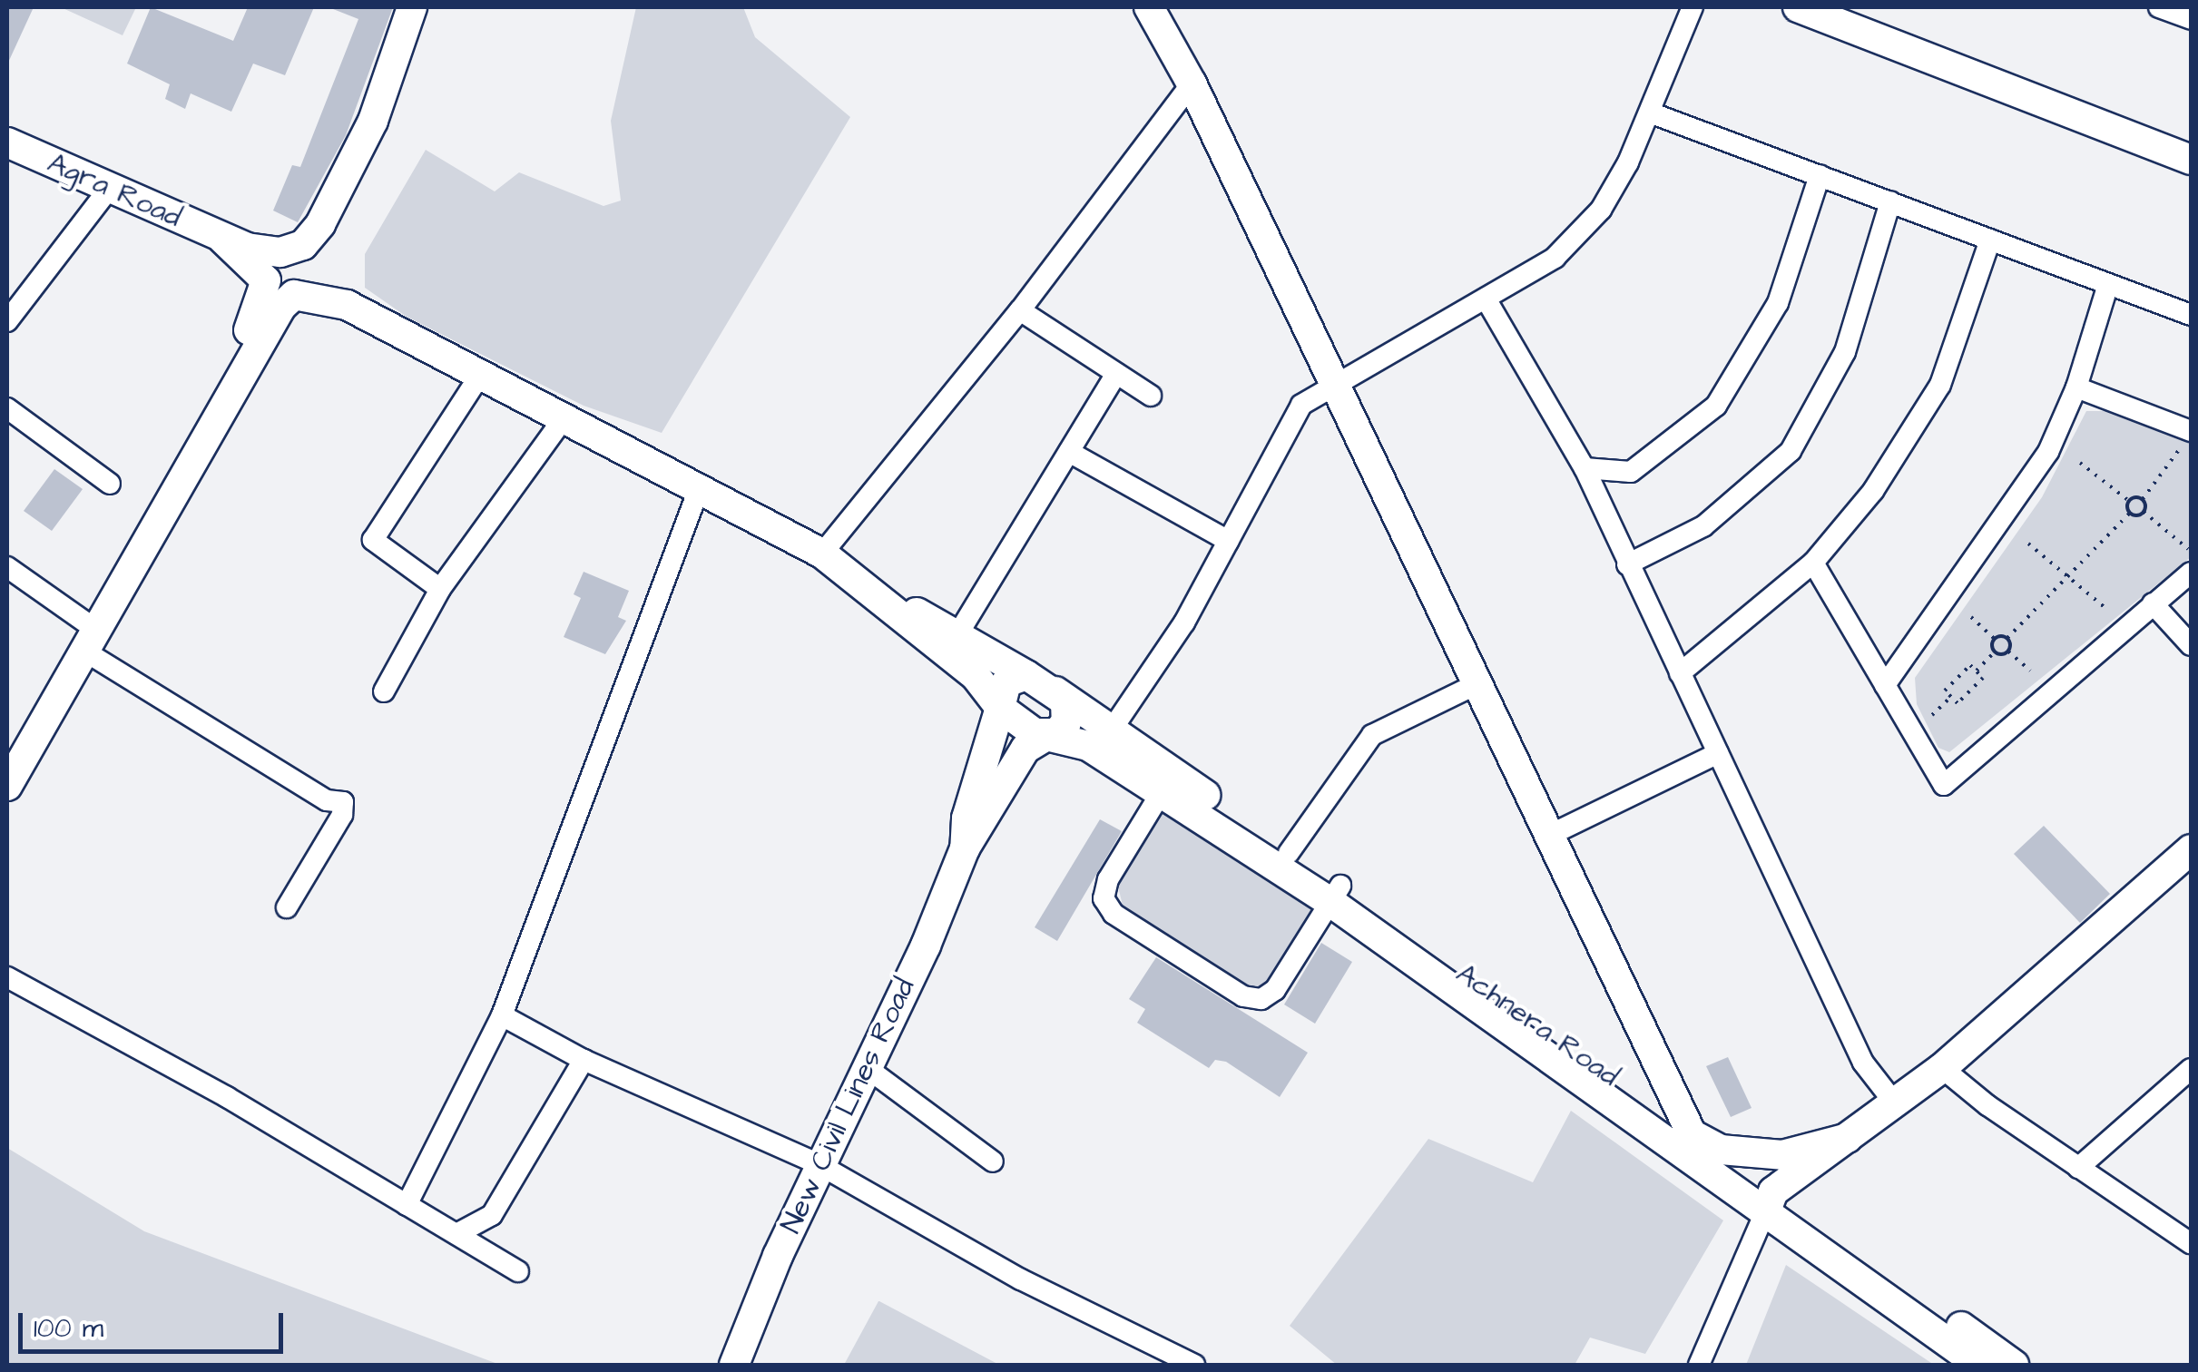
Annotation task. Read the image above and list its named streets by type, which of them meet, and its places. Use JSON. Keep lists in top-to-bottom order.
{
  "streets": {
    "main road": ["Agra Road", "Achnera Road", "New Civil Lines Road"]
  },
  "scale_bar": "100 m"
}
